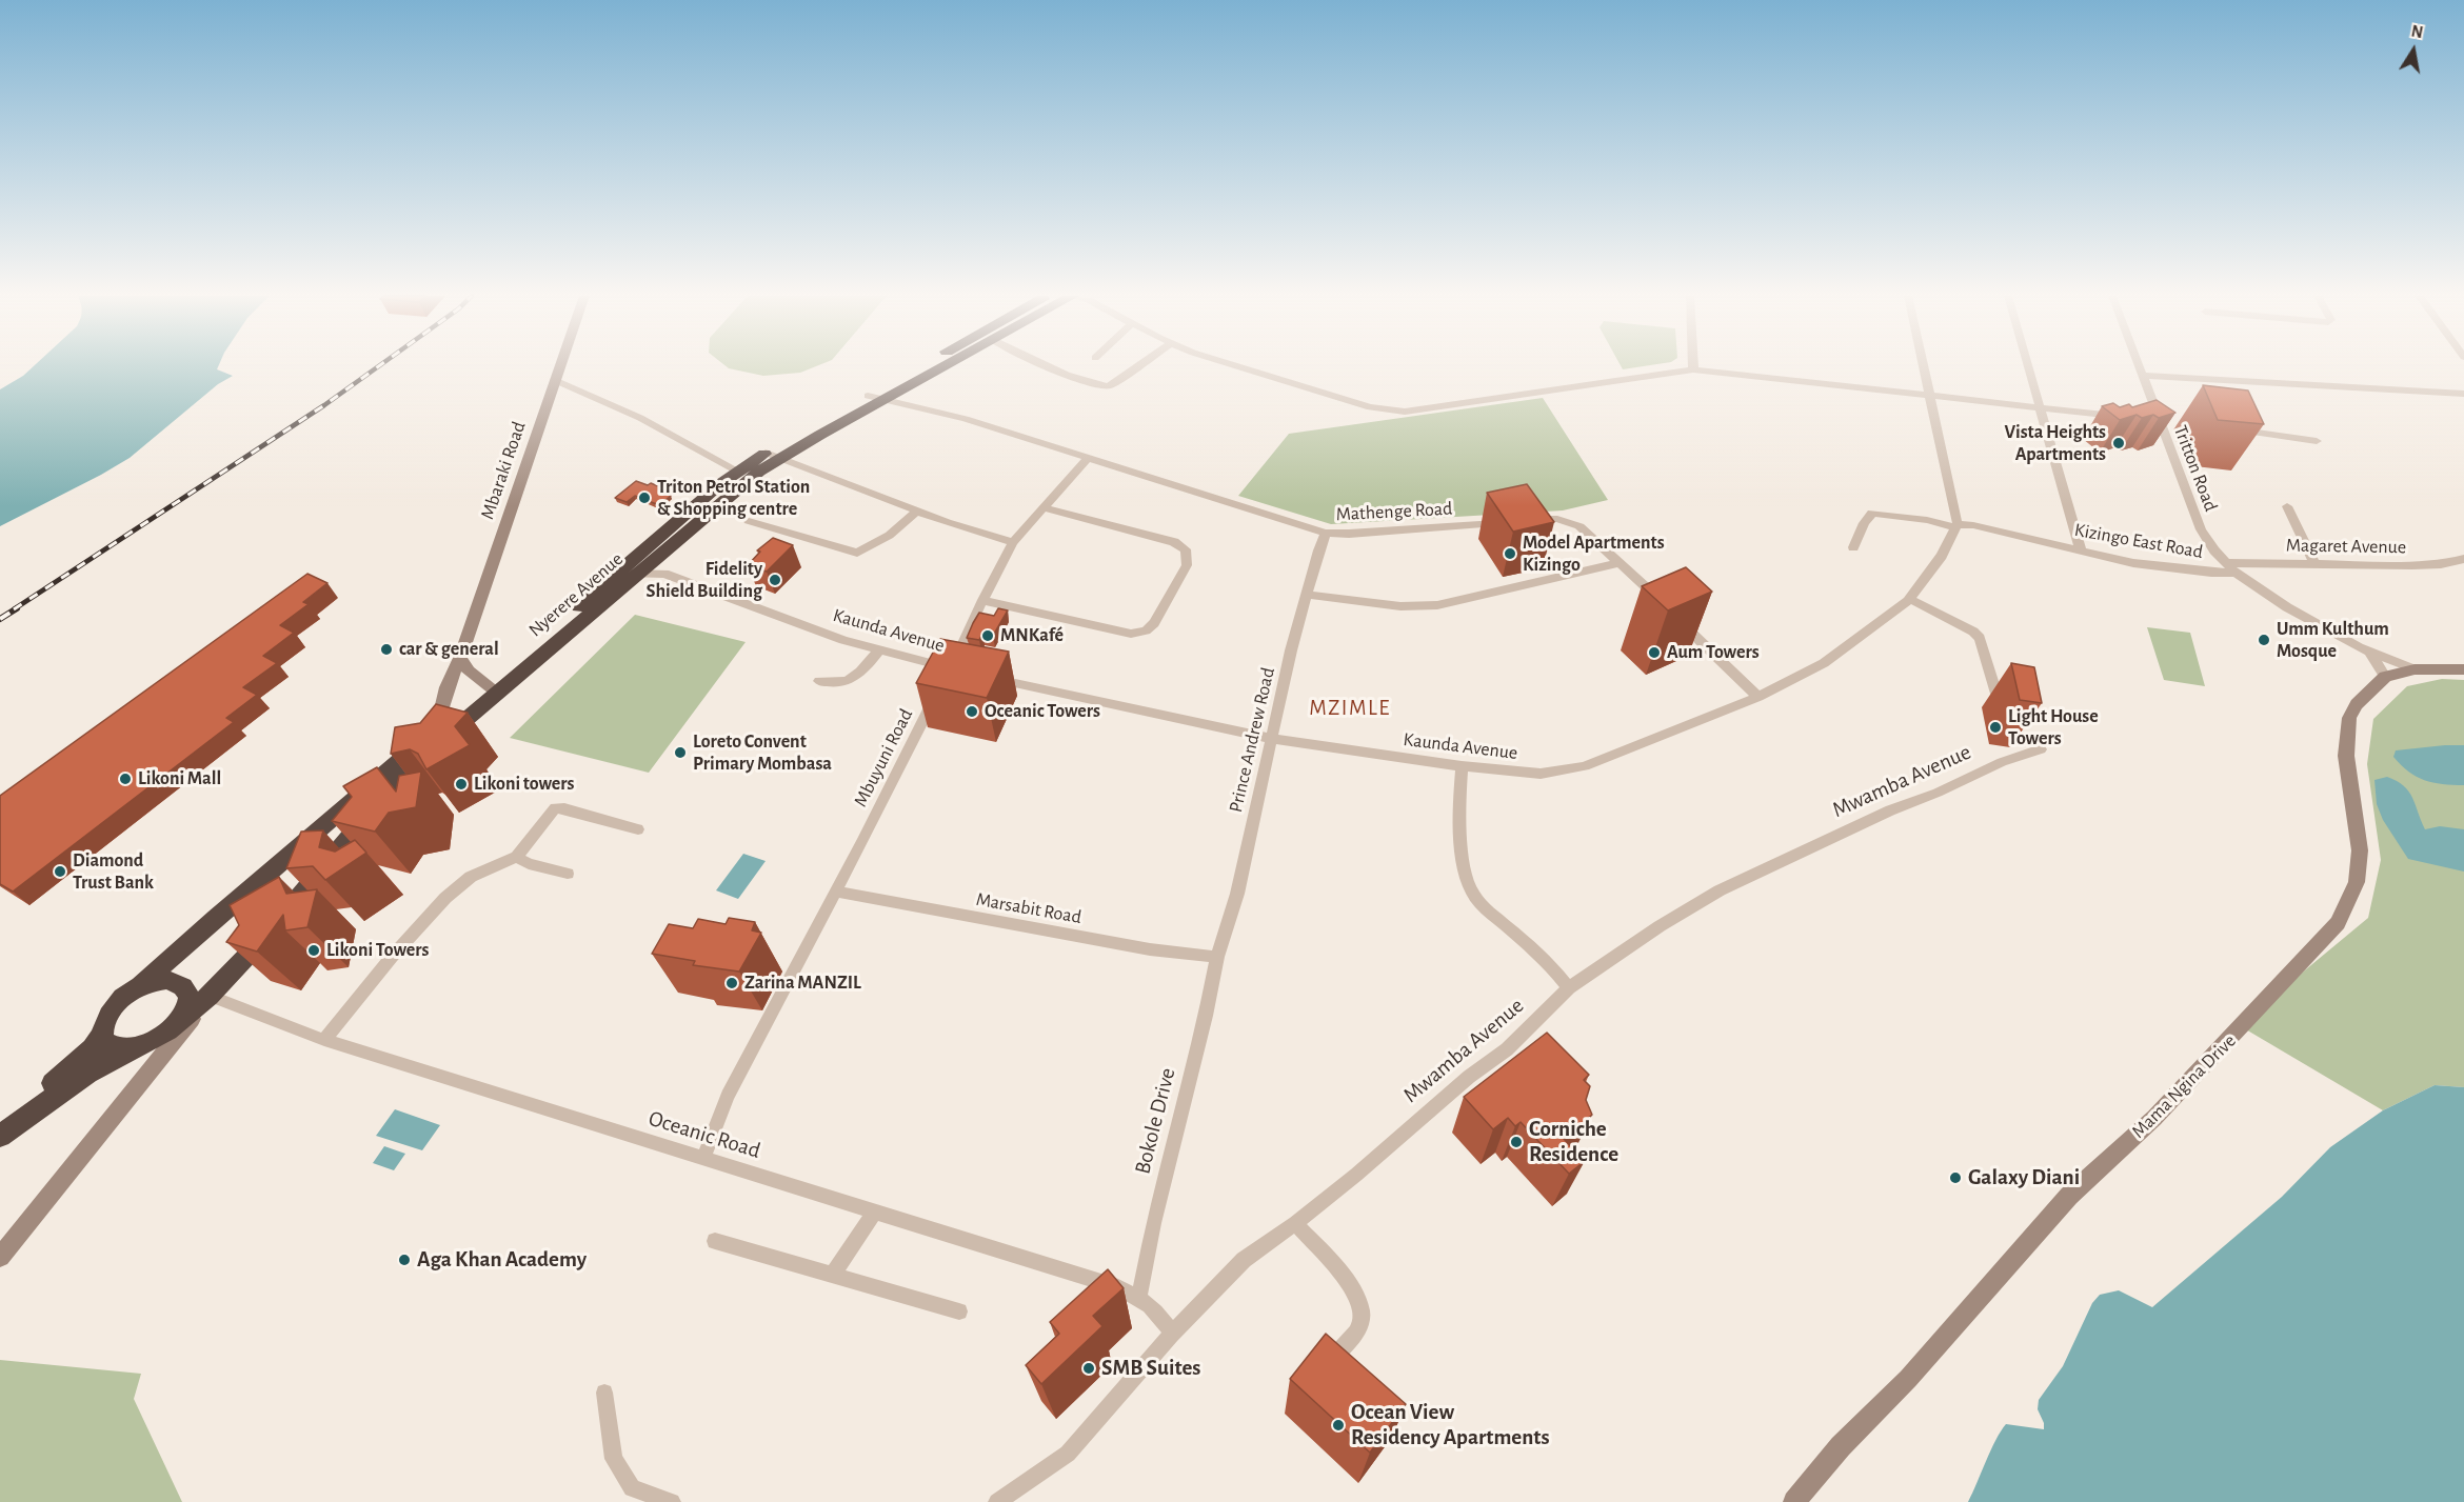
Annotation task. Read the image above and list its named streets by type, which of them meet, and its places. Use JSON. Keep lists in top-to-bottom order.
{
  "streets": {
    "highway": ["Nyerere Avenue"],
    "street": [
      "Tritton Road",
      "Mbaraki Road",
      "Mathenge Road",
      "Kizingo East Road",
      "Magaret Avenue",
      "Kaunda Avenue",
      "Prince Andrew Road",
      "Mbuyuni Road",
      "Mwamba Avenue",
      "Marsabit Road",
      "Mama Ngina Drive",
      "Bokole Drive",
      "Oceanic Road"
    ]
  },
  "crossings": [
    ["Tritton Road", "Kizingo East Road"],
    ["Tritton Road", "Magaret Avenue"],
    ["Mbaraki Road", "Nyerere Avenue"],
    ["Mathenge Road", "Nyerere Avenue"],
    ["Mathenge Road", "Kaunda Avenue"],
    ["Mathenge Road", "Prince Andrew Road"],
    ["Mathenge Road", "Mbuyuni Road"],
    ["Kizingo East Road", "Kaunda Avenue"],
    ["Nyerere Avenue", "Kaunda Avenue"],
    ["Nyerere Avenue", "Oceanic Road"],
    ["Kaunda Avenue", "Prince Andrew Road"],
    ["Kaunda Avenue", "Mbuyuni Road"],
    ["Prince Andrew Road", "Marsabit Road"],
    ["Prince Andrew Road", "Bokole Drive"],
    ["Mbuyuni Road", "Marsabit Road"],
    ["Mbuyuni Road", "Oceanic Road"],
    ["Mwamba Avenue", "Oceanic Road"],
    ["Marsabit Road", "Bokole Drive"],
    ["Bokole Drive", "Oceanic Road"]
  ],
  "districts": ["MZIMLE"],
  "places": [
    "Vista Heights Apartments",
    "Triton Petrol Station & Shopping centre",
    "Model Apartments Kizingo",
    "Fidelity Shield Building",
    "MNKafé",
    "Umm Kulthum Mosque",
    "car & general",
    "Aum Towers",
    "Oceanic Towers",
    "Light House Towers",
    "Loreto Convent Primary Mombasa",
    "Likoni Mall",
    "Likoni towers",
    "Diamond Trust Bank",
    "Likoni Towers",
    "Zarina MANZIL",
    "Corniche Residence",
    "Galaxy Diani",
    "Aga Khan Academy",
    "SMB Suites",
    "Ocean View Residency Apartments"
  ],
  "north": "top"
}
